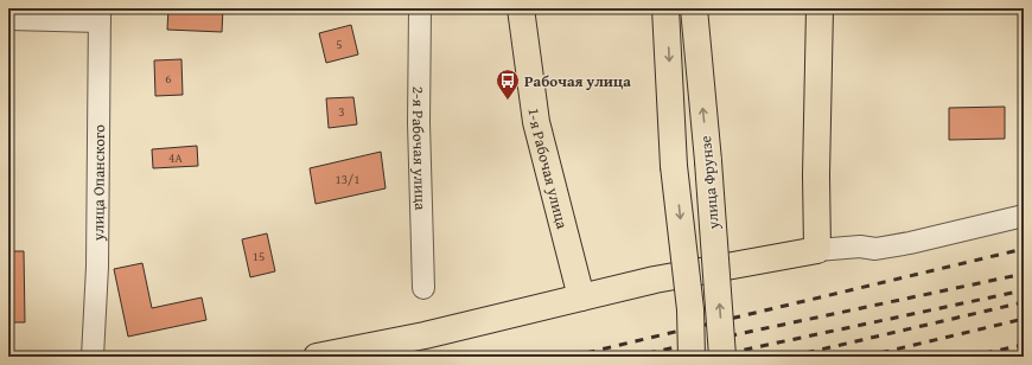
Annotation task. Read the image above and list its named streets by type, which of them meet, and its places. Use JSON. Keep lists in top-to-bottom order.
{
  "streets": {
    "main road": ["1-я Рабочая улица", "улица Фрунзе"],
    "street": ["2-я Рабочая улица", "улица Опанского"]
  },
  "places": {
    "bus stop": ["Рабочая улица"]
  },
  "house_numbers": [
    "5",
    "6",
    "3",
    "4А",
    "13/1",
    "15"
  ]
}
